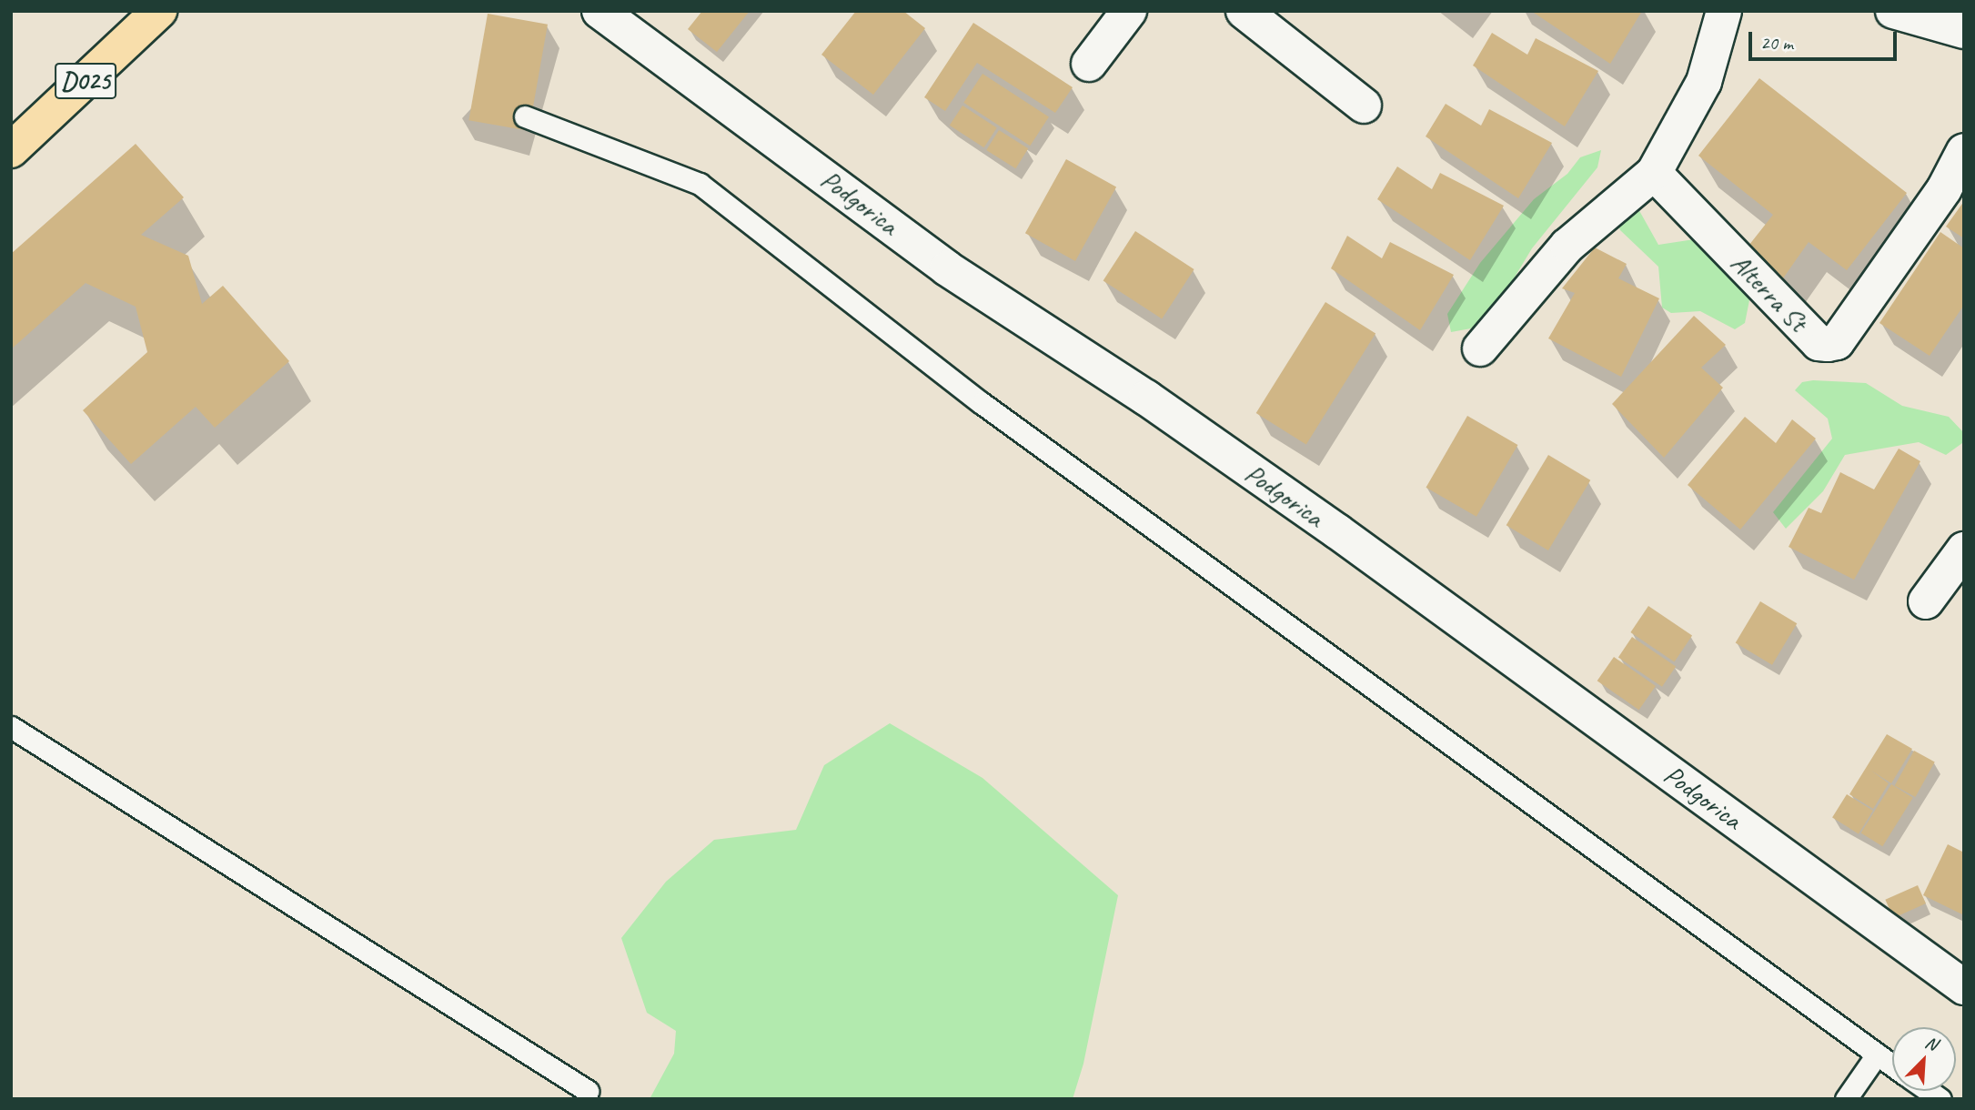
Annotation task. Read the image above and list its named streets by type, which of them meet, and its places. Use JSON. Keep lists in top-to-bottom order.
{
  "streets": {
    "main road": ["D025"],
    "street": ["Podgorica", "Alterra St"]
  },
  "scale_bar": "20 m",
  "north": "top right"
}
